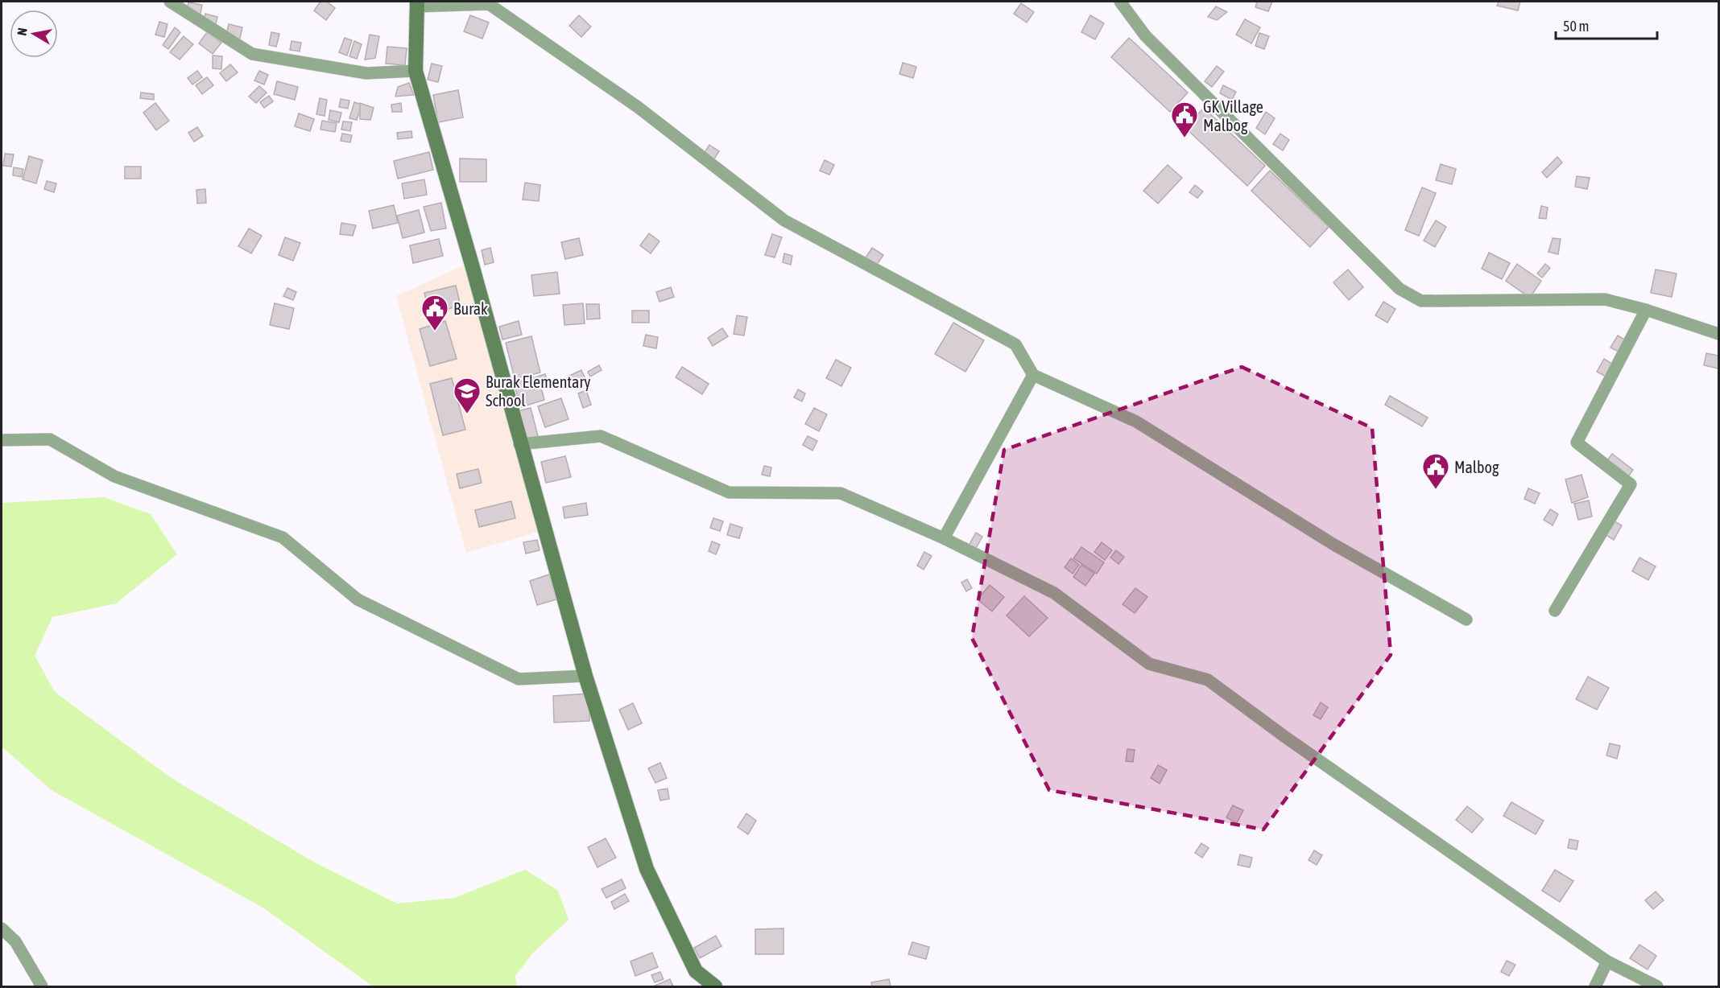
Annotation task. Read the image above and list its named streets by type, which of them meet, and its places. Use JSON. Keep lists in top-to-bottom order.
{
  "places": {
    "public building": ["GK Village Malbog", "Burak", "Malbog"],
    "school or university": ["Burak Elementary School"]
  },
  "scale_bar": "50 m",
  "north": "left"
}
